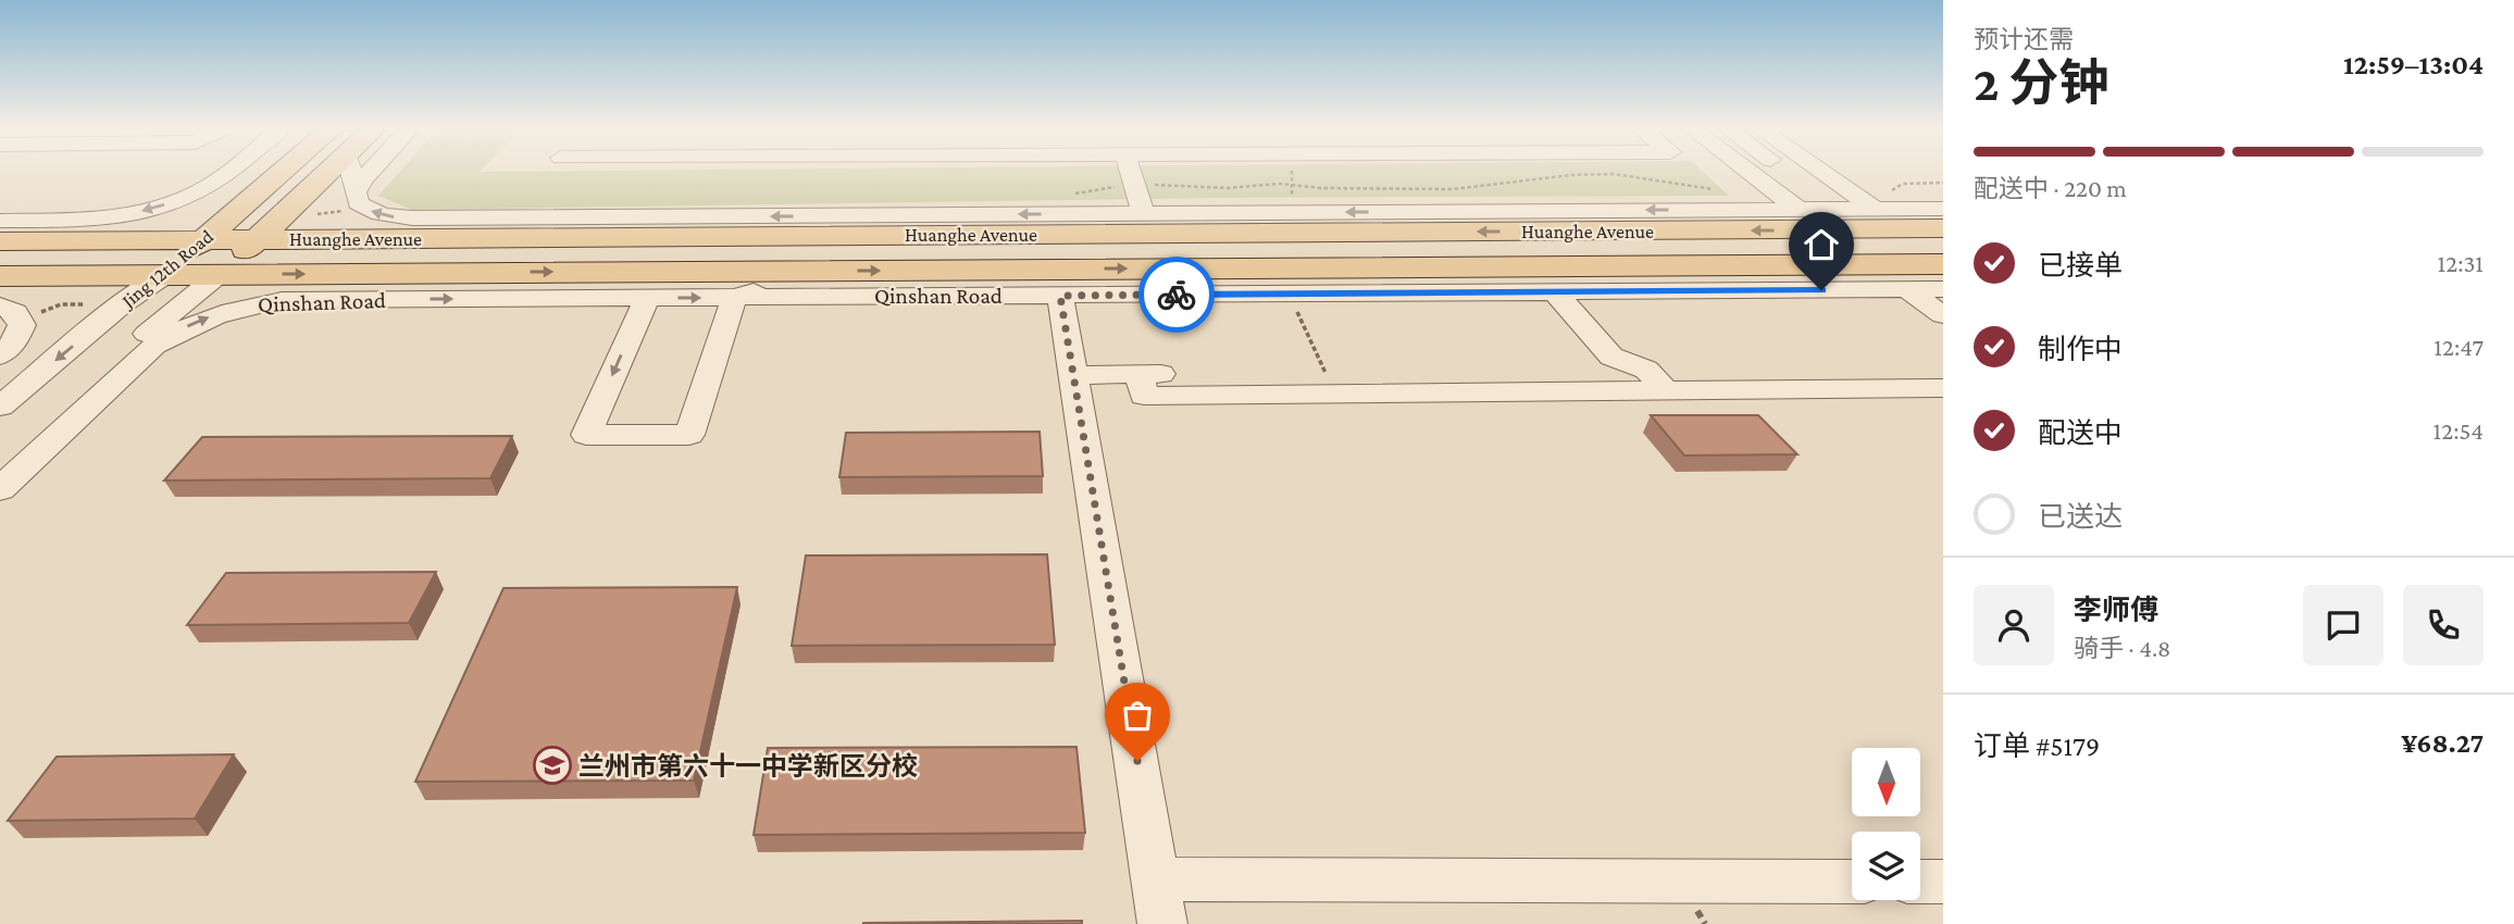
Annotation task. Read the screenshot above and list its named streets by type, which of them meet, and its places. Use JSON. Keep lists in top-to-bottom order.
{
  "streets": {
    "main road": ["Huanghe Avenue", "Jing 12th Road"],
    "street": ["Qinshan Road"]
  },
  "crossings": [
    ["Huanghe Avenue", "Jing 12th Road"],
    ["Huanghe Avenue", "Qinshan Road"]
  ],
  "places": {
    "school or university": ["兰州市第六十一中学新区分校"]
  },
  "north": "bottom",
  "page": {
    "heading": ["2 分钟", "预计还需", "12:59–13:04"],
    "panel": [
      "李师傅",
      "骑手 · 4.8",
      "订单 #5179",
      "¥68.27"
    ],
    "bar": "配送中 · 220 m",
    "list": [
      ["已接单", "12:31"],
      ["制作中", "12:47"],
      ["配送中", "12:54"],
      "已送达"
    ]
  }
}
